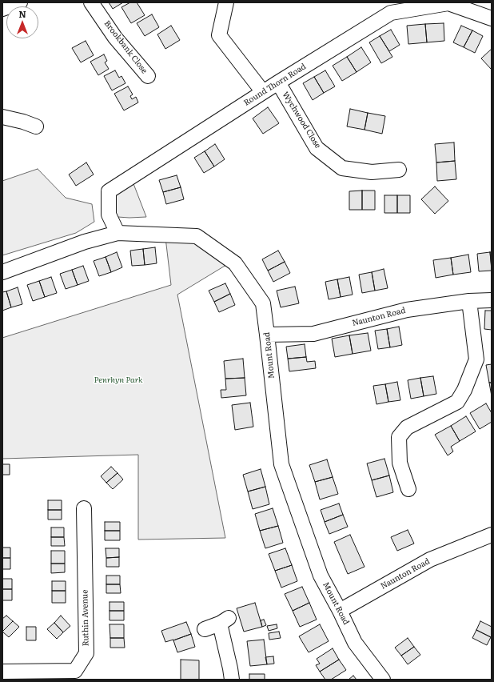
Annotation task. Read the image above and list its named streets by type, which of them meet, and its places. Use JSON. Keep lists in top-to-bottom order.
{
  "streets": {
    "street": [
      "Brookbank Close",
      "Round Thorn Road",
      "Wychwood Close",
      "Naunton Road",
      "Mount Road",
      "Ruthin Avenue"
    ]
  },
  "crossings": [
    ["Round Thorn Road", "Wychwood Close"],
    ["Round Thorn Road", "Mount Road"],
    ["Naunton Road", "Mount Road"]
  ],
  "parks": ["Penrhyn Park"],
  "north": "top"
}
